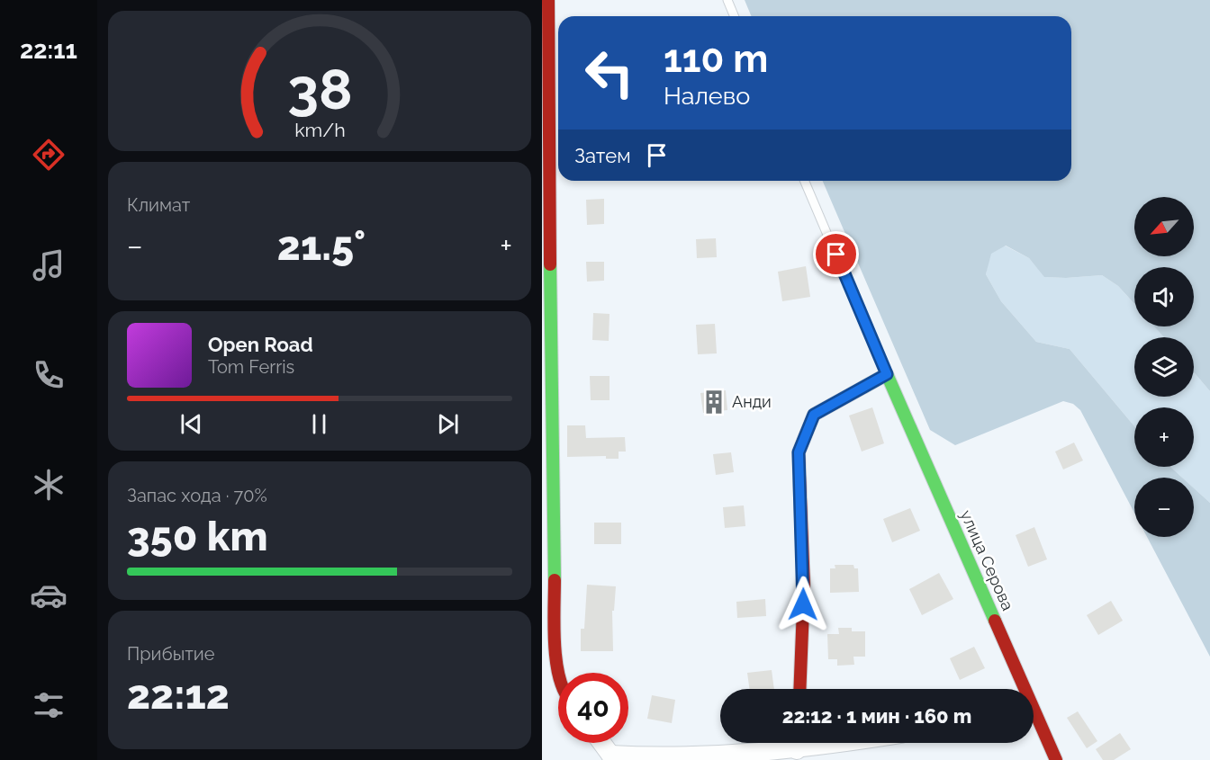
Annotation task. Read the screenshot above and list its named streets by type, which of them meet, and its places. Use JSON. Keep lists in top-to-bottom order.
{
  "streets": {
    "street": ["улица Серова"]
  },
  "places": {
    "building": ["Анди"]
  },
  "north": "bottom left",
  "page": {
    "tabs": "22:11",
    "turn": ["110 m", "Налево"],
    "then": "Затем",
    "tile": [
      "Климат",
      ["Запас хода · 70%", "350 km"],
      ["Прибытие", "22:12"]
    ],
    "map_buttons": ["+", "−"],
    "heat": ["−", "21.5°", "+"],
    "song": ["Open Road", "Tom Ferris"],
    "limit": "40",
    "trip": "22:12 · 1 мин · 160 m",
    "gauge": ["38", "km/h"]
  }
}
